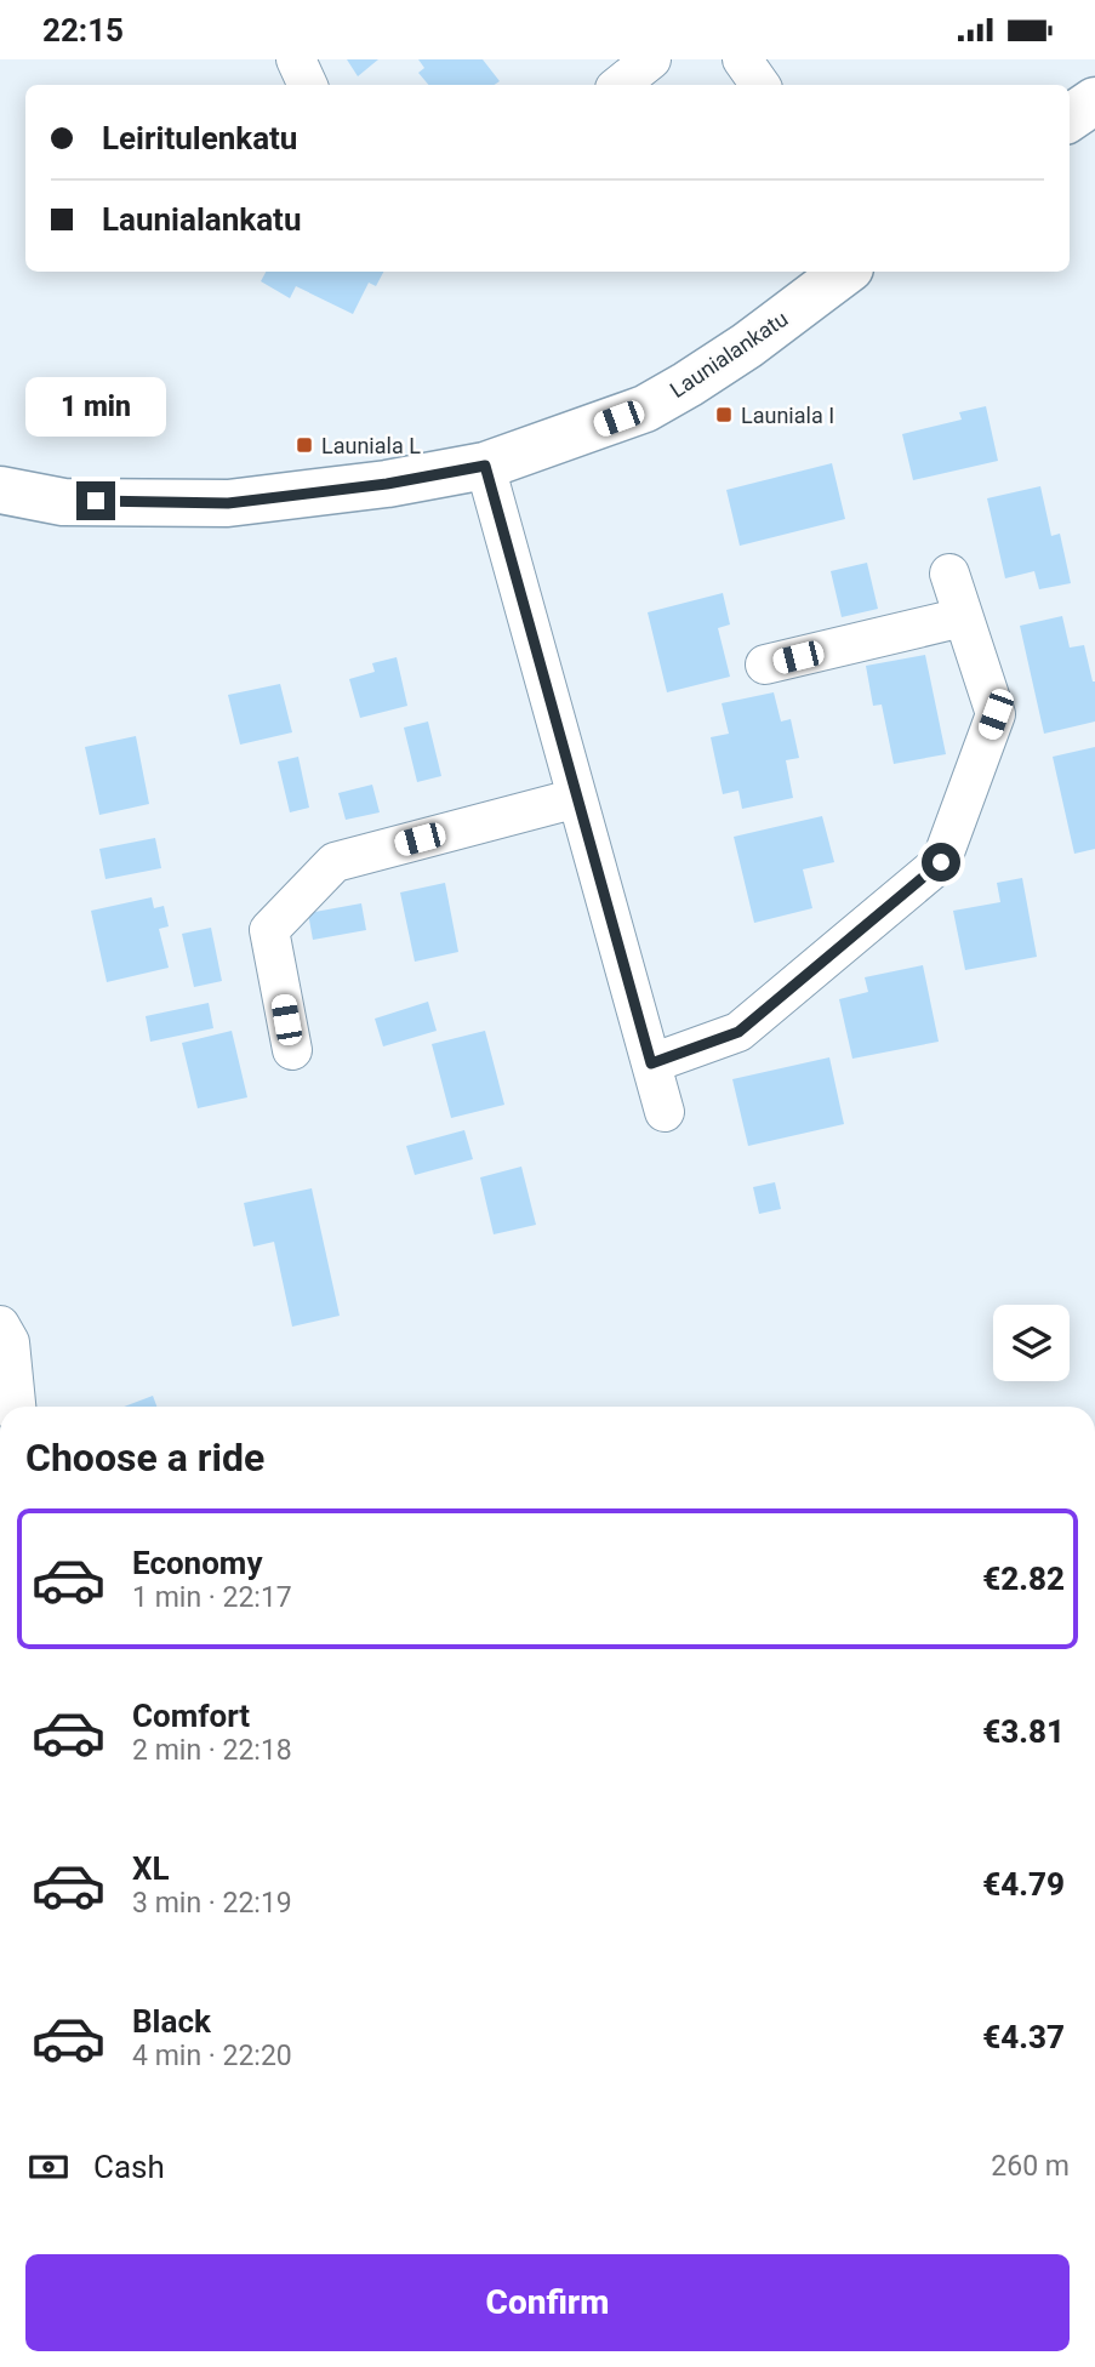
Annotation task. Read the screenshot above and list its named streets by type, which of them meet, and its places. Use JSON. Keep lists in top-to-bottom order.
{
  "streets": {
    "street": ["Launialankatu"]
  },
  "places": {
    "transit": ["Launiala I", "Launiala L"]
  },
  "page": {
    "status": "22:15",
    "banner": ["Leiritulenkatu", "Launialankatu"],
    "bubble": "1 min",
    "heading": "Choose a ride",
    "list": [
      {
        "name": "Economy",
        "note": "1 min · 22:17",
        "value": "€2.82"
      },
      {
        "name": "Comfort",
        "note": "2 min · 22:18",
        "value": "€3.81"
      },
      {
        "name": "XL",
        "note": "3 min · 22:19",
        "value": "€4.79"
      },
      {
        "name": "Black",
        "note": "4 min · 22:20",
        "value": "€4.37"
      }
    ],
    "pay": ["Cash", "260 m"],
    "buttons": "Confirm"
  }
}
